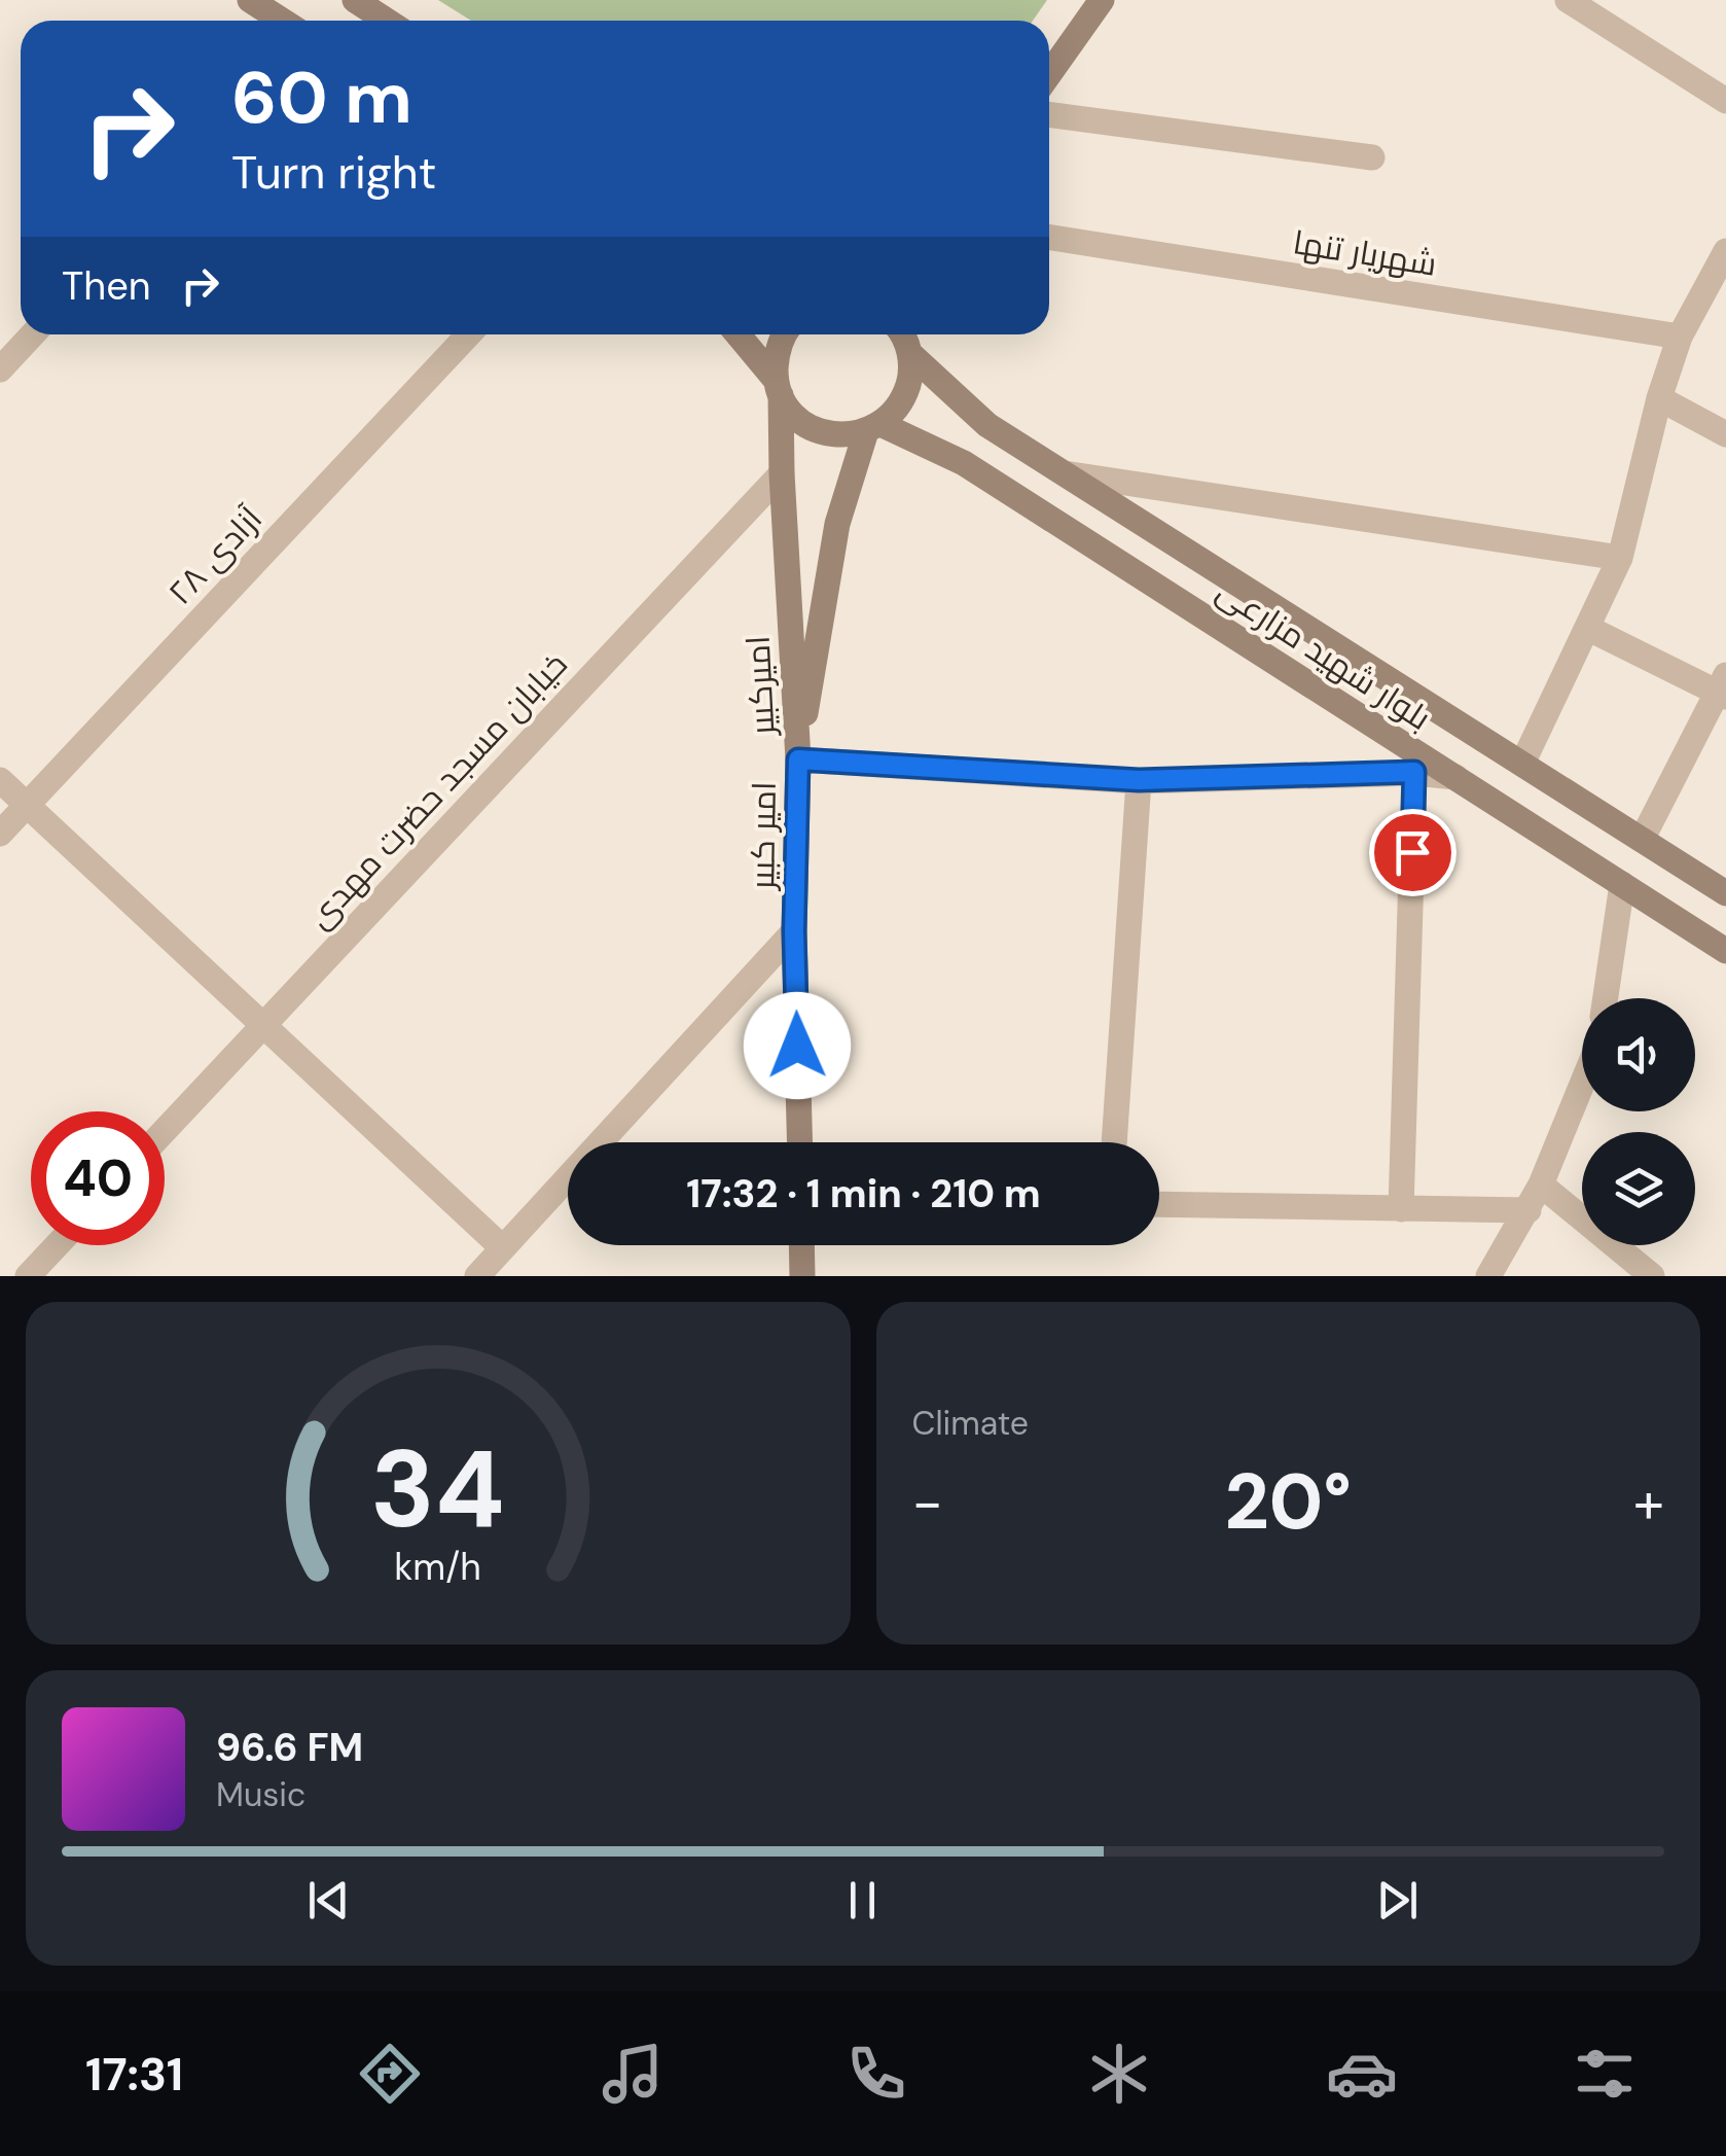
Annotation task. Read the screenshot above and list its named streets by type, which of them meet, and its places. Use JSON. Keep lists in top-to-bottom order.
{
  "streets": {
    "main road": ["بلوار شهید مزارعی", "امیرکبیر", "امیر کبیر"],
    "street": ["شهریار تنها", "آزادی ۲۸", "خیابان مسجد حضرت مهدی"]
  },
  "crossings": [
    ["بلوار شهید مزارعی", "امیرکبیر"],
    ["امیرکبیر", "خیابان مسجد حضرت مهدی"],
    ["امیرکبیر", "امیر کبیر"]
  ],
  "page": {
    "turn": ["60 m", "Turn right"],
    "then": "Then",
    "limit": "40",
    "trip": "17:32 · 1 min · 210 m",
    "tile": "Climate",
    "heat": ["−", "20°", "+"],
    "song": ["96.6 FM", "Music"],
    "tabs": "17:31",
    "gauge": ["34", "km/h"]
  }
}
